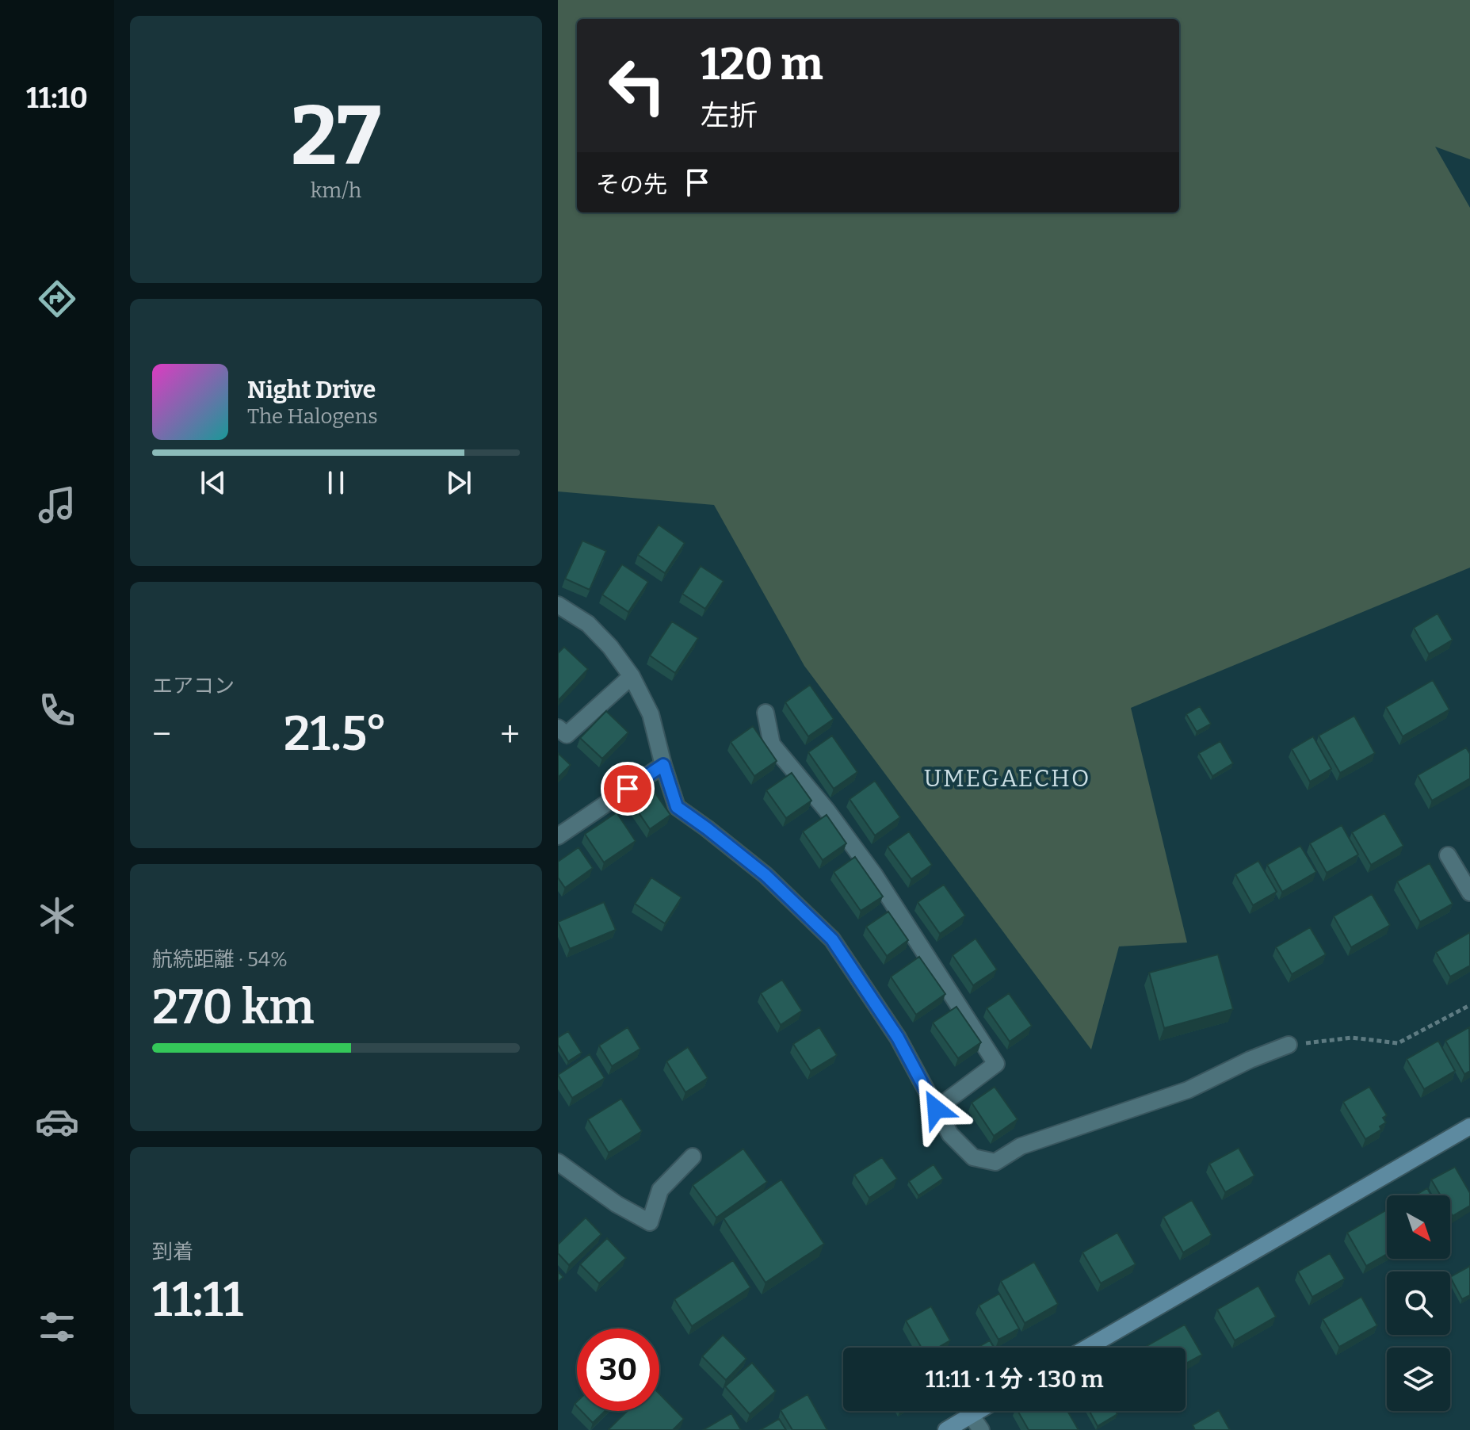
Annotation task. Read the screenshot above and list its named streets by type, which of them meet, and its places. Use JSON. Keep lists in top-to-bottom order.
{
  "districts": ["UMEGAECHO"],
  "north": "bottom right",
  "page": {
    "tabs": "11:10",
    "tile": [
      ["27", "km/h"],
      "エアコン",
      ["航続距離 · 54%", "270 km"],
      ["到着", "11:11"]
    ],
    "turn": ["120 m", "左折"],
    "then": "その先",
    "song": ["Night Drive", "The Halogens"],
    "heat": ["−", "21.5°", "+"],
    "limit": "30",
    "trip": "11:11 · 1 分 · 130 m"
  }
}
